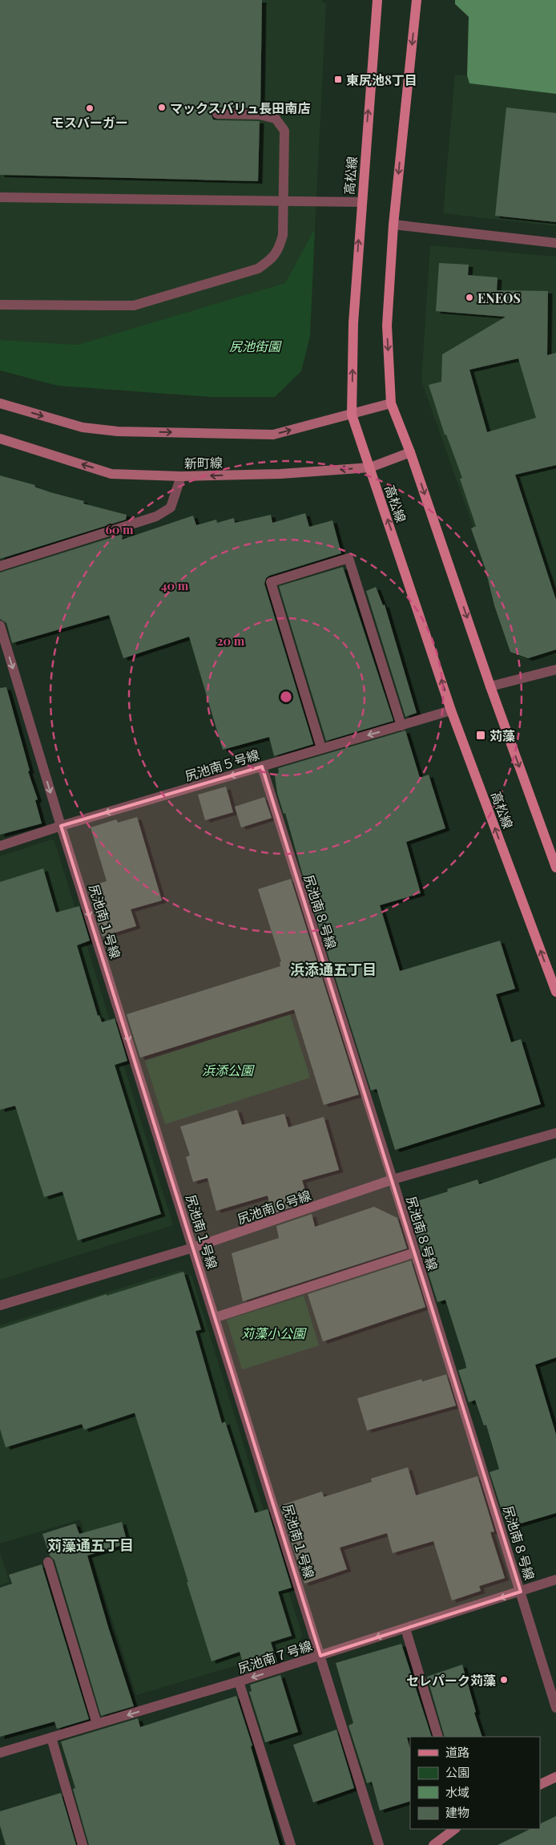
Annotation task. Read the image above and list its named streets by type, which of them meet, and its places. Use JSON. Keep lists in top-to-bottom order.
{
  "streets": {
    "main road": ["高松線"],
    "street": [
      "新町線",
      "尻池南５号線",
      "尻池南８号線",
      "尻池南１号線",
      "尻池南６号線",
      "尻池南７号線"
    ]
  },
  "crossings": [
    ["高松線", "新町線"],
    ["高松線", "尻池南５号線"],
    ["尻池南５号線", "尻池南８号線"],
    ["尻池南５号線", "尻池南１号線"],
    ["尻池南８号線", "尻池南６号線"],
    ["尻池南８号線", "尻池南７号線"],
    ["尻池南１号線", "尻池南６号線"],
    ["尻池南１号線", "尻池南７号線"]
  ],
  "one_way": ["尻池南５号線", "尻池南１号線", "尻池南７号線"],
  "districts": ["浜添通五丁目", "苅藻通五丁目"],
  "parks": ["尻池街園", "浜添公園", "苅藻小公園"],
  "places": {
    "transit": ["東尻池8丁目", "苅藻"],
    "other": [
      "マックスバリュ長田南店",
      "モスバーガー",
      "ENEOS",
      "セレパーク苅藻"
    ]
  },
  "legend": [
    "道路",
    "公園",
    "水域",
    "建物"
  ],
  "rings": ["60 m", "40 m", "20 m"]
}
